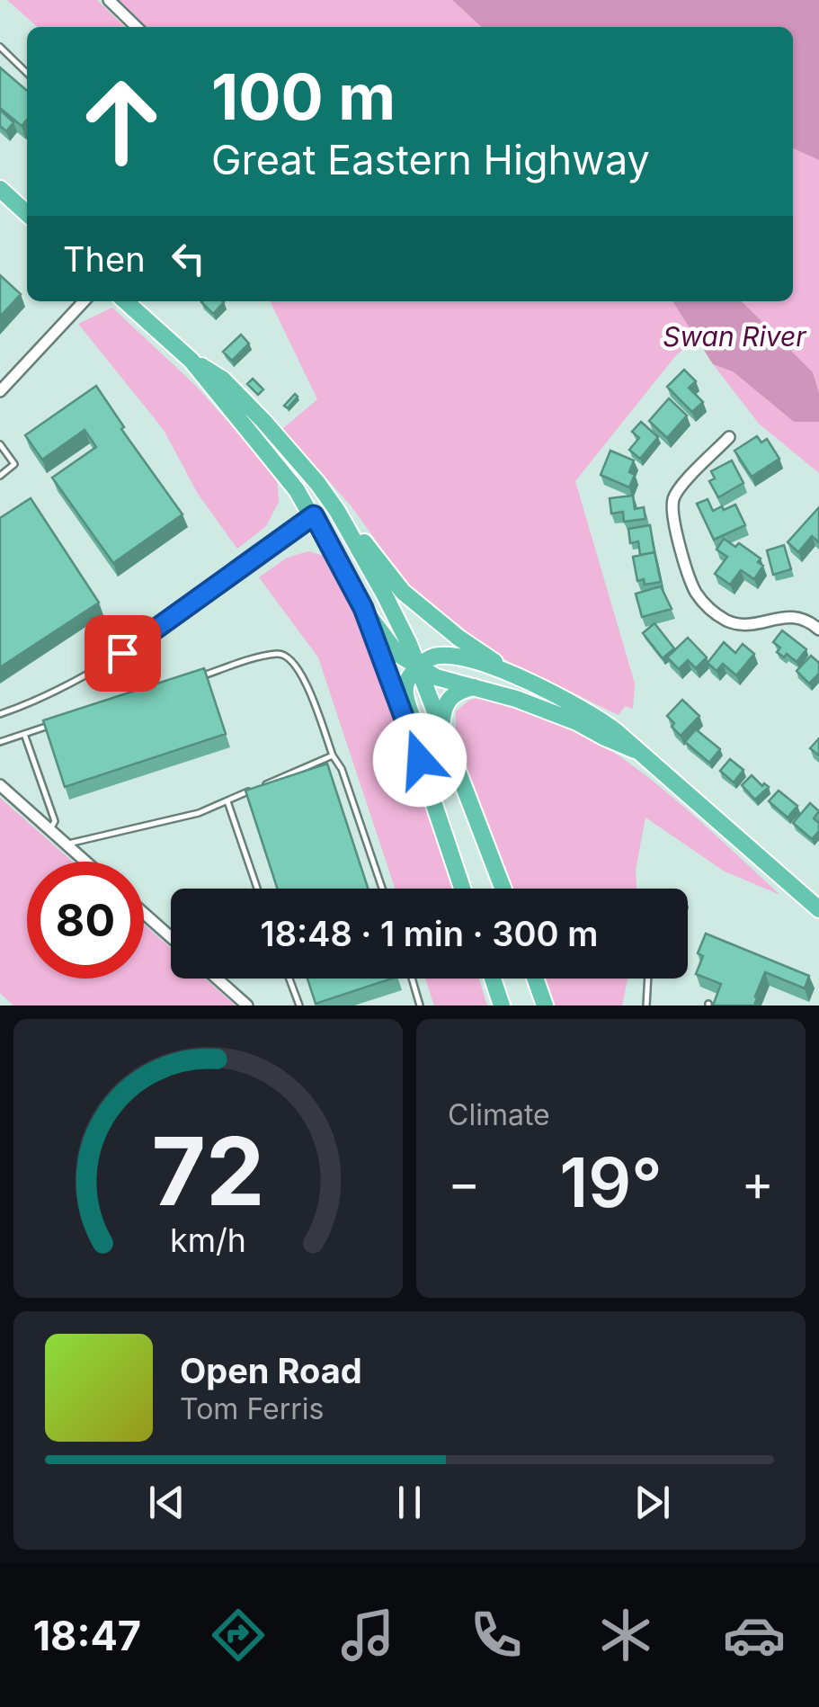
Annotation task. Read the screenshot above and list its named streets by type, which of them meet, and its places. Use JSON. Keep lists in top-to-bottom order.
{
  "water": ["Swan River"],
  "page": {
    "turn": ["100 m", "Great Eastern Highway"],
    "then": "Then",
    "limit": "80",
    "trip": "18:48 · 1 min · 300 m",
    "tile": "Climate",
    "heat": ["−", "19°", "+"],
    "song": ["Open Road", "Tom Ferris"],
    "tabs": "18:47",
    "gauge": ["72", "km/h"]
  }
}
